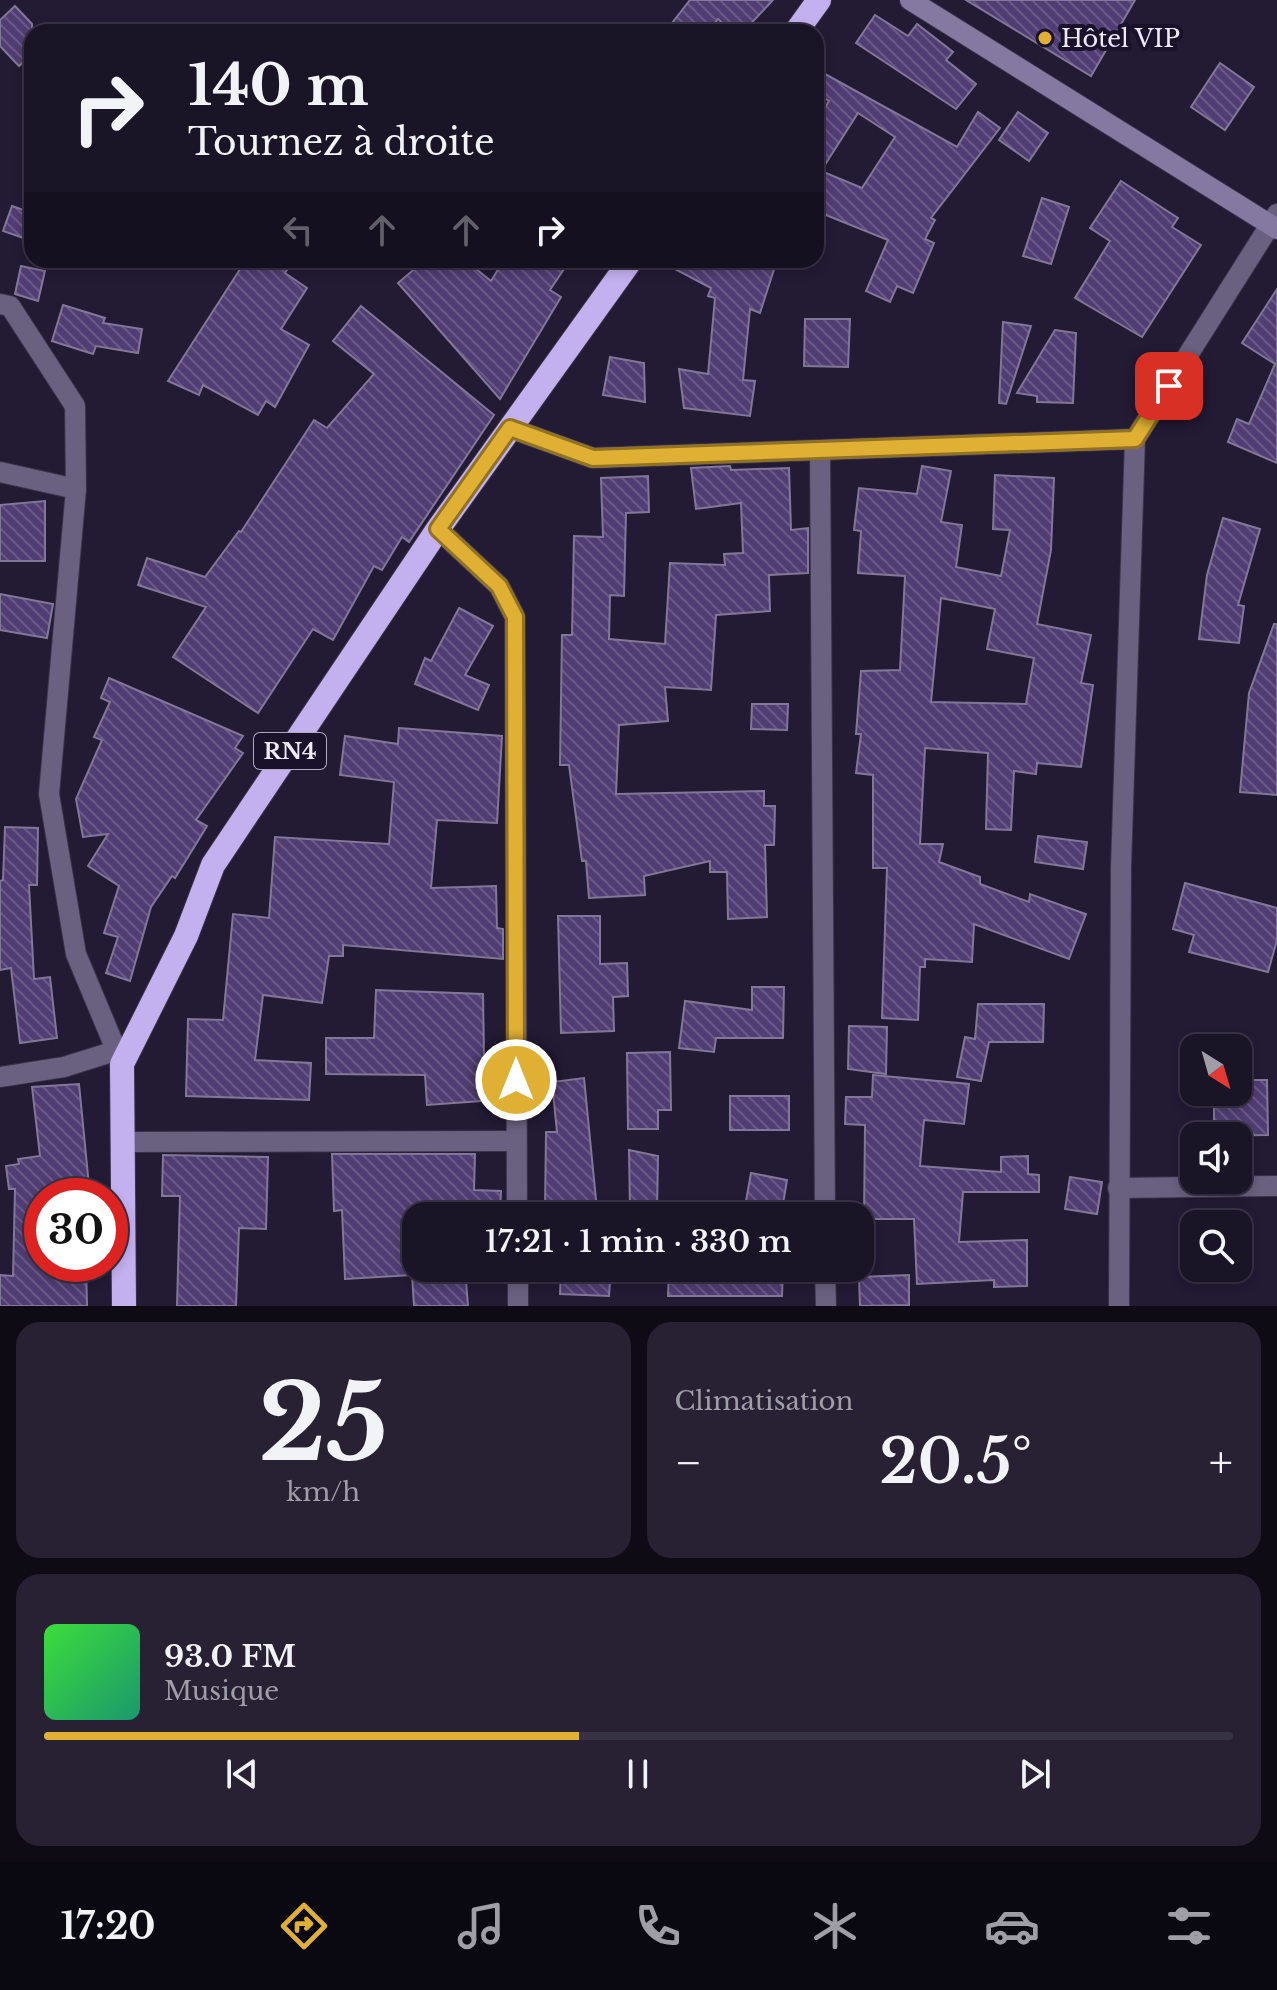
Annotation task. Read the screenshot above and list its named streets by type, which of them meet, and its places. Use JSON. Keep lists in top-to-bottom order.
{
  "streets": {
    "highway": ["RN4"]
  },
  "places": ["Hôtel VIP"],
  "north": "bottom right",
  "page": {
    "turn": ["140 m", "Tournez à droite"],
    "limit": "30",
    "trip": "17:21 · 1 min · 330 m",
    "tile": [
      ["25", "km/h"],
      "Climatisation"
    ],
    "heat": ["−", "20.5°", "+"],
    "song": ["93.0 FM", "Musique"],
    "tabs": "17:20"
  }
}
